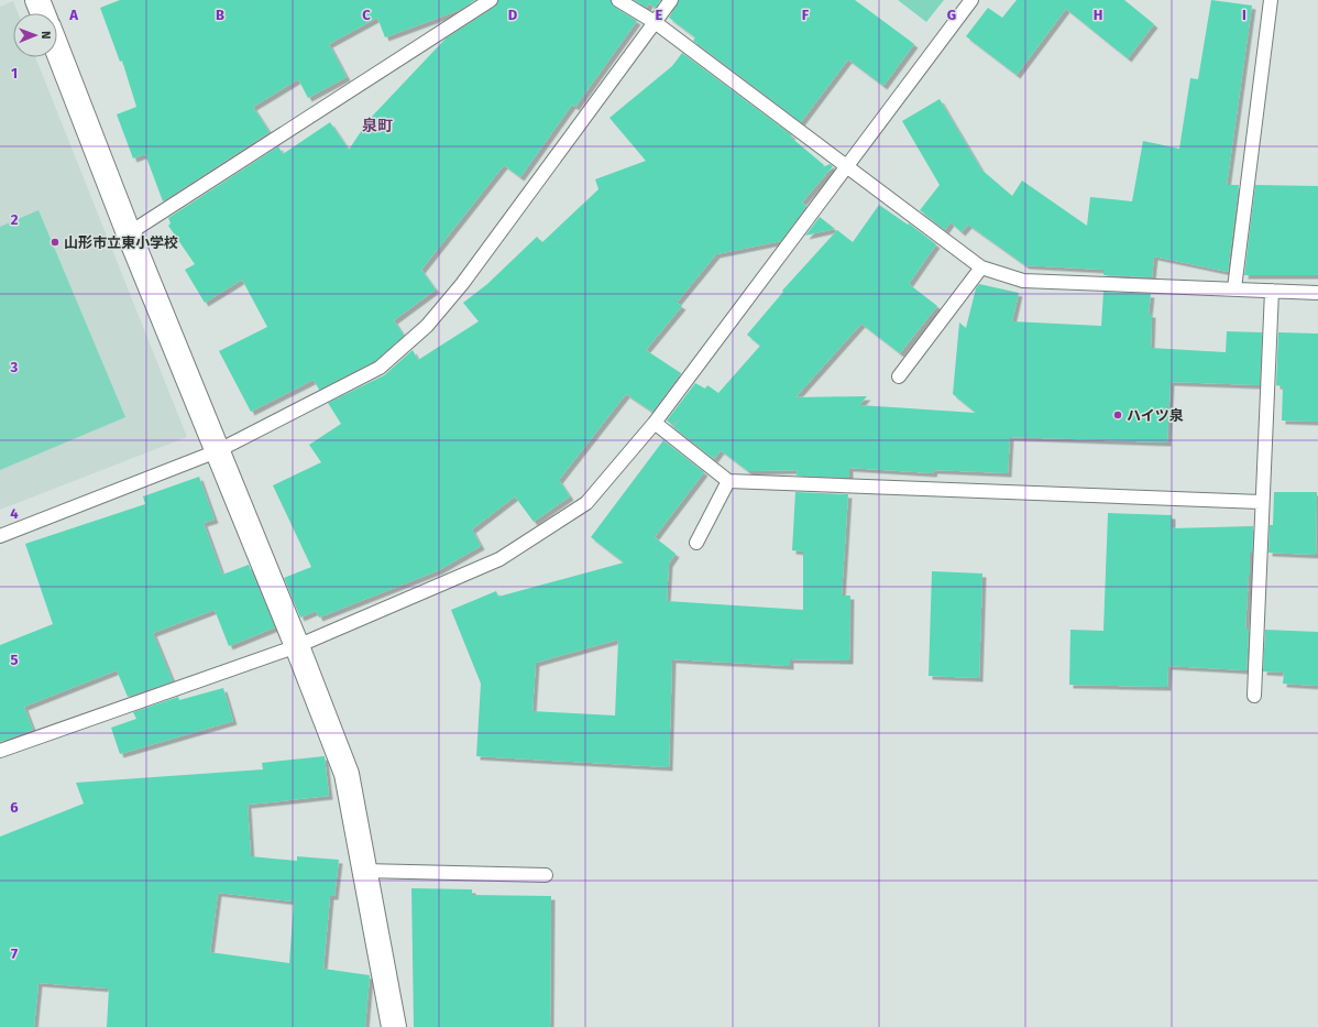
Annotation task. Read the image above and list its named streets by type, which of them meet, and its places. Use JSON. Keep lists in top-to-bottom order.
{
  "districts": ["泉町"],
  "places": ["山形市立東小学校", "ハイツ泉"],
  "north": "right",
  "grid": {
    "columns": [
      "A",
      "B",
      "C",
      "D",
      "E",
      "F",
      "G",
      "H",
      "I"
    ],
    "rows": [
      "1",
      "2",
      "3",
      "4",
      "5",
      "6",
      "7"
    ]
  }
}
